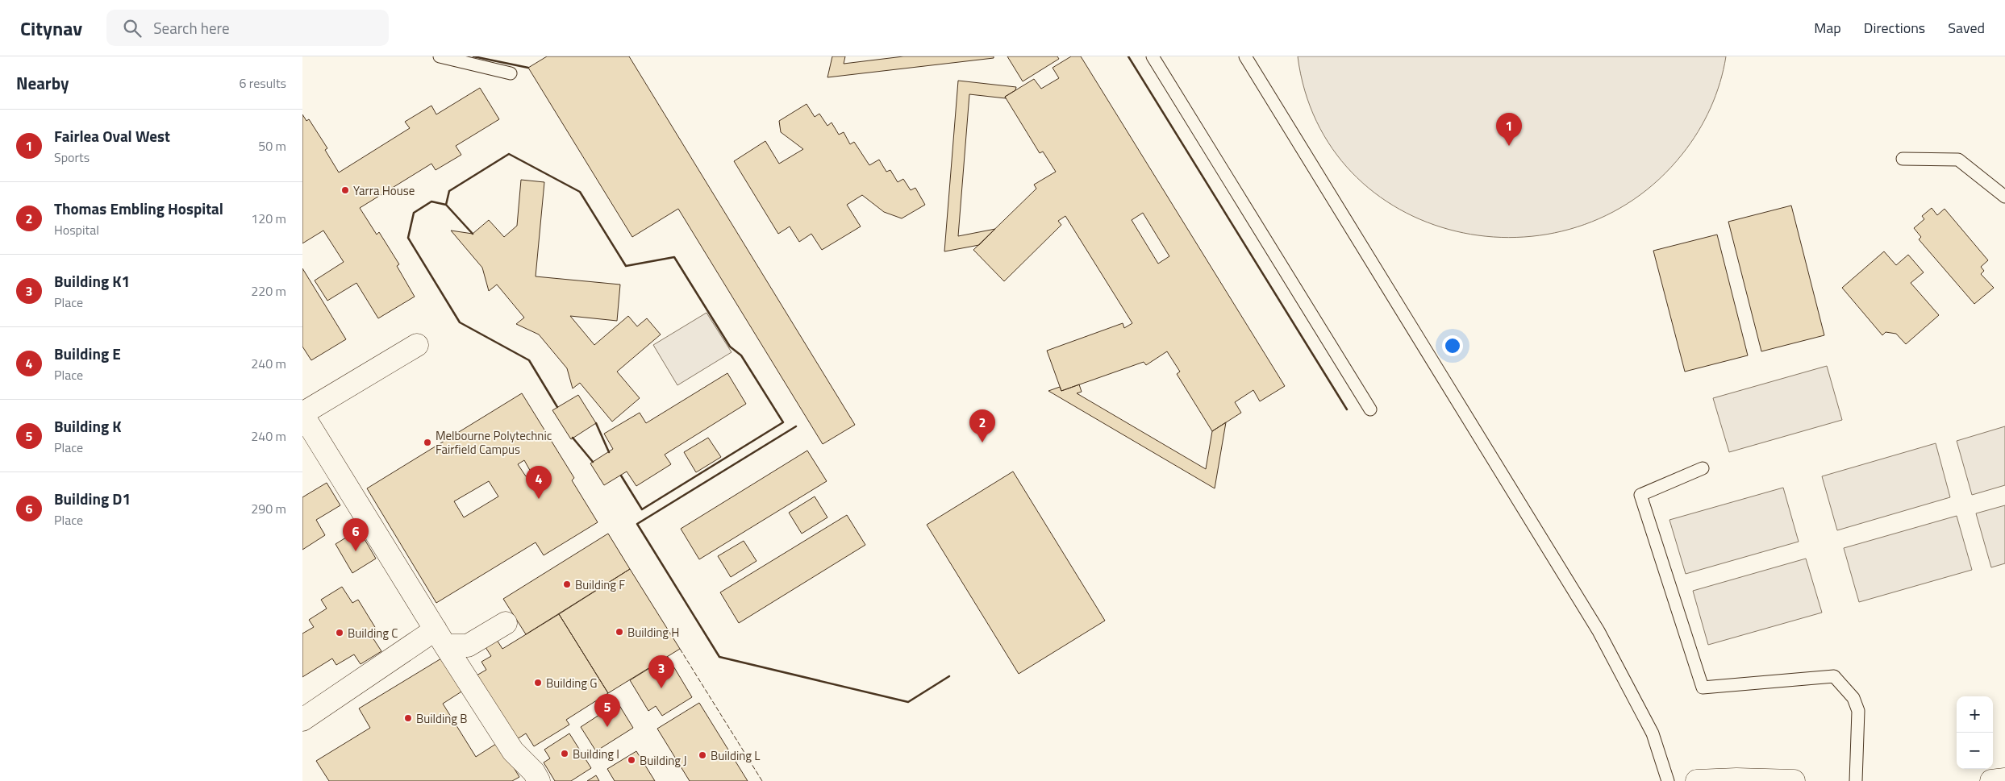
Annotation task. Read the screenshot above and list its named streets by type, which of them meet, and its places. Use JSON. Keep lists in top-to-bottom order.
{
  "places": [
    "Yarra House",
    "Melbourne Polytechnic Fairfield Campus",
    "Building F",
    "Building H",
    "Building C",
    "Building G",
    "Building B",
    "Building I",
    "Building L",
    "Building J"
  ],
  "page": {
    "header": "Citynav",
    "search": "Search here",
    "nav": ["Map", "Directions", "Saved"],
    "heading": ["Nearby", "6 results"],
    "list": [
      {
        "mark": "1",
        "name": "Fairlea Oval West",
        "note": "Sports",
        "value": "50 m"
      },
      {
        "mark": "2",
        "name": "Thomas Embling Hospital",
        "note": "Hospital",
        "value": "120 m"
      },
      {
        "mark": "3",
        "name": "Building K1",
        "note": "Place",
        "value": "220 m"
      },
      {
        "mark": "4",
        "name": "Building E",
        "note": "Place",
        "value": "240 m"
      },
      {
        "mark": "5",
        "name": "Building K",
        "note": "Place",
        "value": "240 m"
      },
      {
        "mark": "6",
        "name": "Building D1",
        "note": "Place",
        "value": "290 m"
      }
    ],
    "pins": [
      "1",
      "2",
      "4",
      "6",
      "3",
      "5"
    ],
    "map_buttons": ["+", "−"]
  }
}
